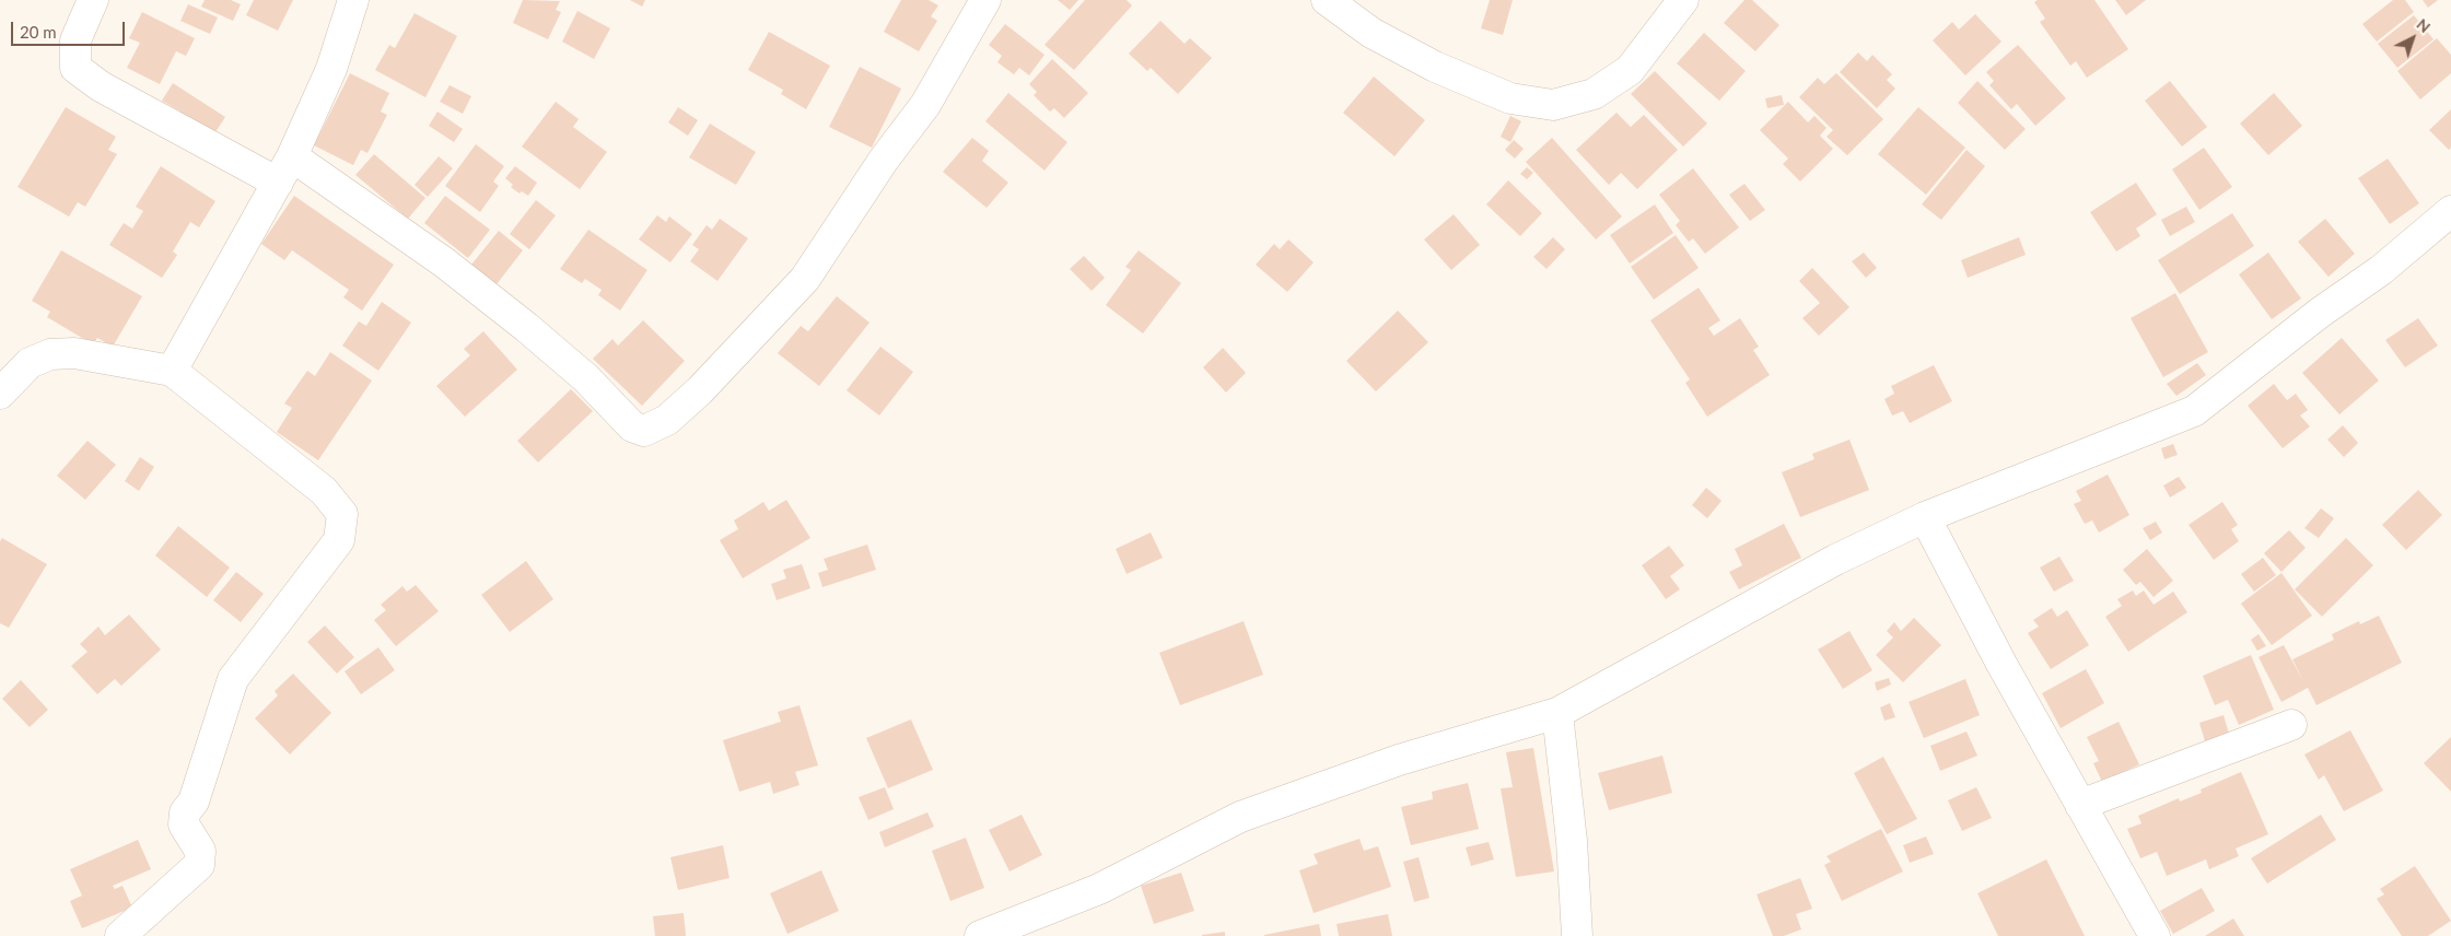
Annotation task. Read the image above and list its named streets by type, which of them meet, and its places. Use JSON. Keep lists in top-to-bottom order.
{
  "scale_bar": "20 m",
  "north": "top right"
}
